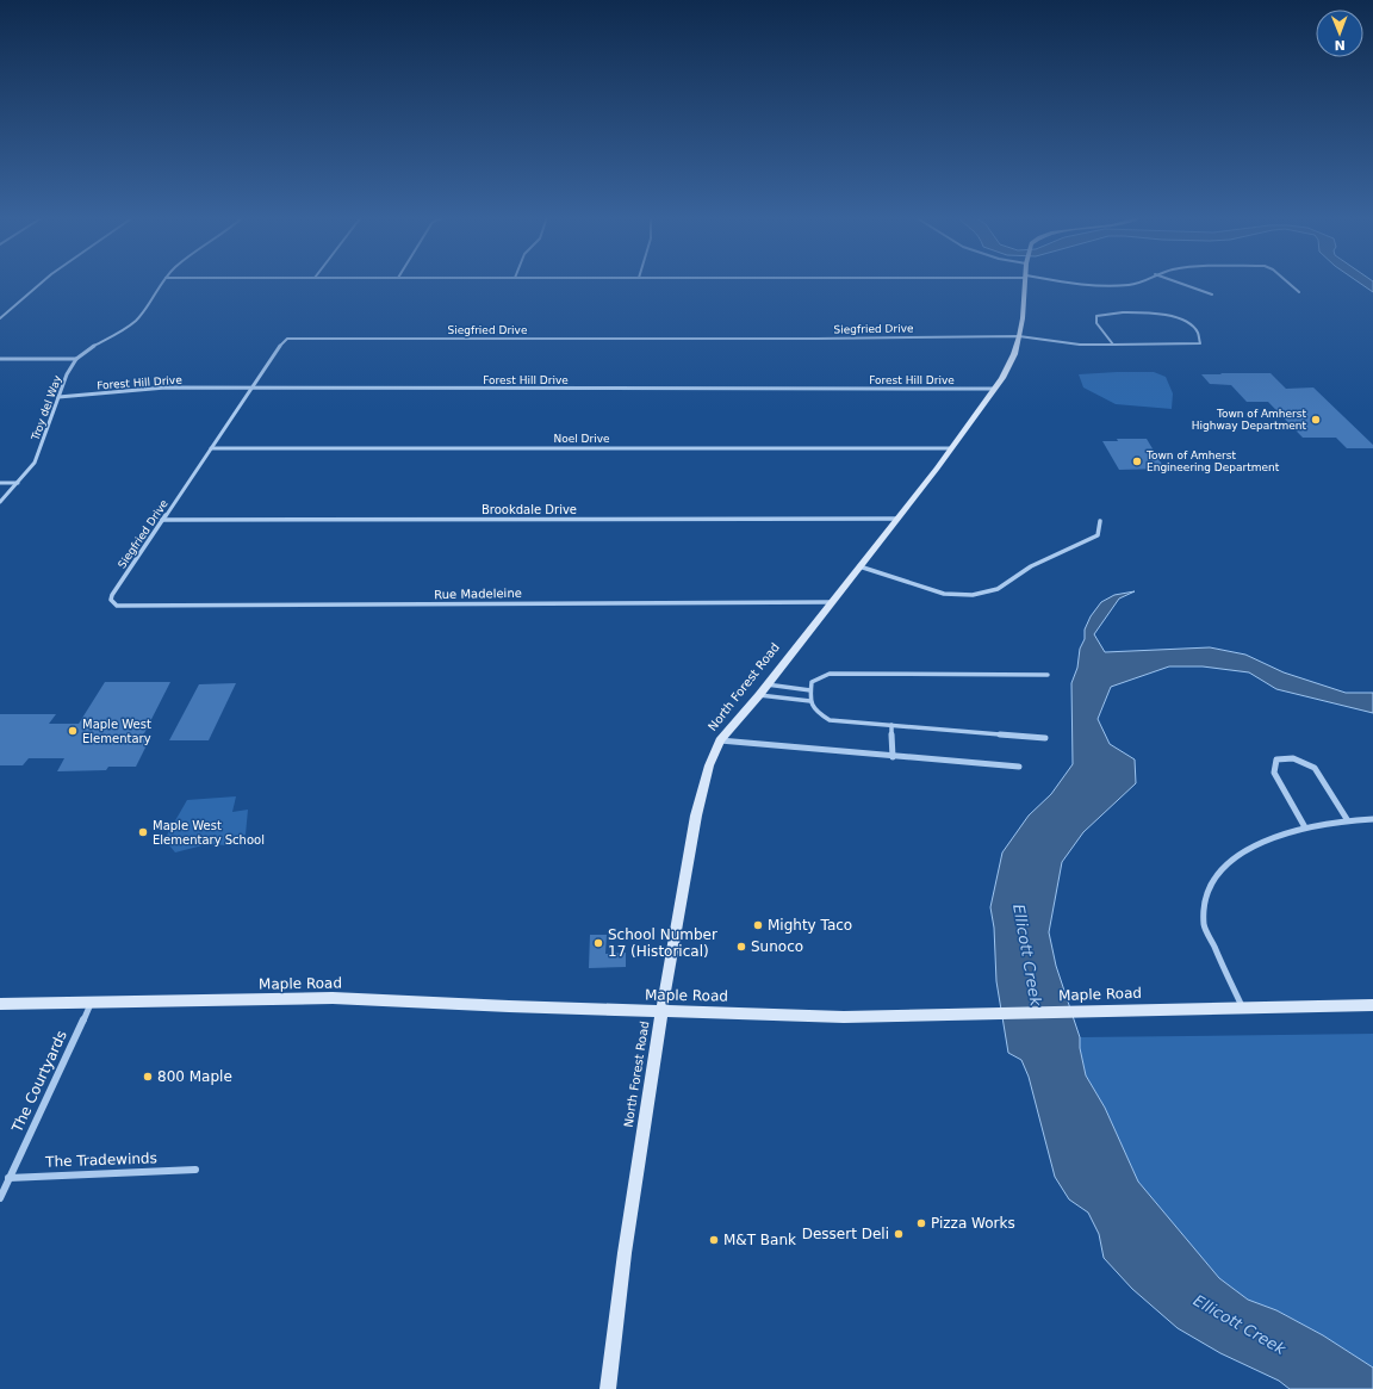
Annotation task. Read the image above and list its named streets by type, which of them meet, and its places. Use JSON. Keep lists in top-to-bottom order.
{
  "streets": {
    "street": [
      "Siegfried Drive",
      "Forest Hill Drive",
      "Troy del Way",
      "Noel Drive",
      "Brookdale Drive",
      "Rue Madeleine",
      "North Forest Road",
      "Maple Road",
      "The Courtyards",
      "The Tradewinds"
    ]
  },
  "crossings": [
    ["Siegfried Drive", "Forest Hill Drive"],
    ["Siegfried Drive", "Noel Drive"],
    ["Siegfried Drive", "Brookdale Drive"],
    ["Siegfried Drive", "Rue Madeleine"],
    ["Siegfried Drive", "North Forest Road"],
    ["Forest Hill Drive", "Troy del Way"],
    ["Forest Hill Drive", "North Forest Road"],
    ["Noel Drive", "North Forest Road"],
    ["Brookdale Drive", "North Forest Road"],
    ["Rue Madeleine", "North Forest Road"],
    ["North Forest Road", "Maple Road"],
    ["Maple Road", "The Courtyards"],
    ["The Courtyards", "The Tradewinds"]
  ],
  "water": ["Ellicott Creek"],
  "places": [
    "Town of Amherst Highway Department",
    "Town of Amherst Engineering Department",
    "Maple West Elementary",
    "Maple West Elementary School",
    "Mighty Taco",
    "School Number 17 (Historical)",
    "Sunoco",
    "800 Maple",
    "Pizza Works",
    "Dessert Deli",
    "M&T Bank"
  ],
  "north": "bottom"
}
